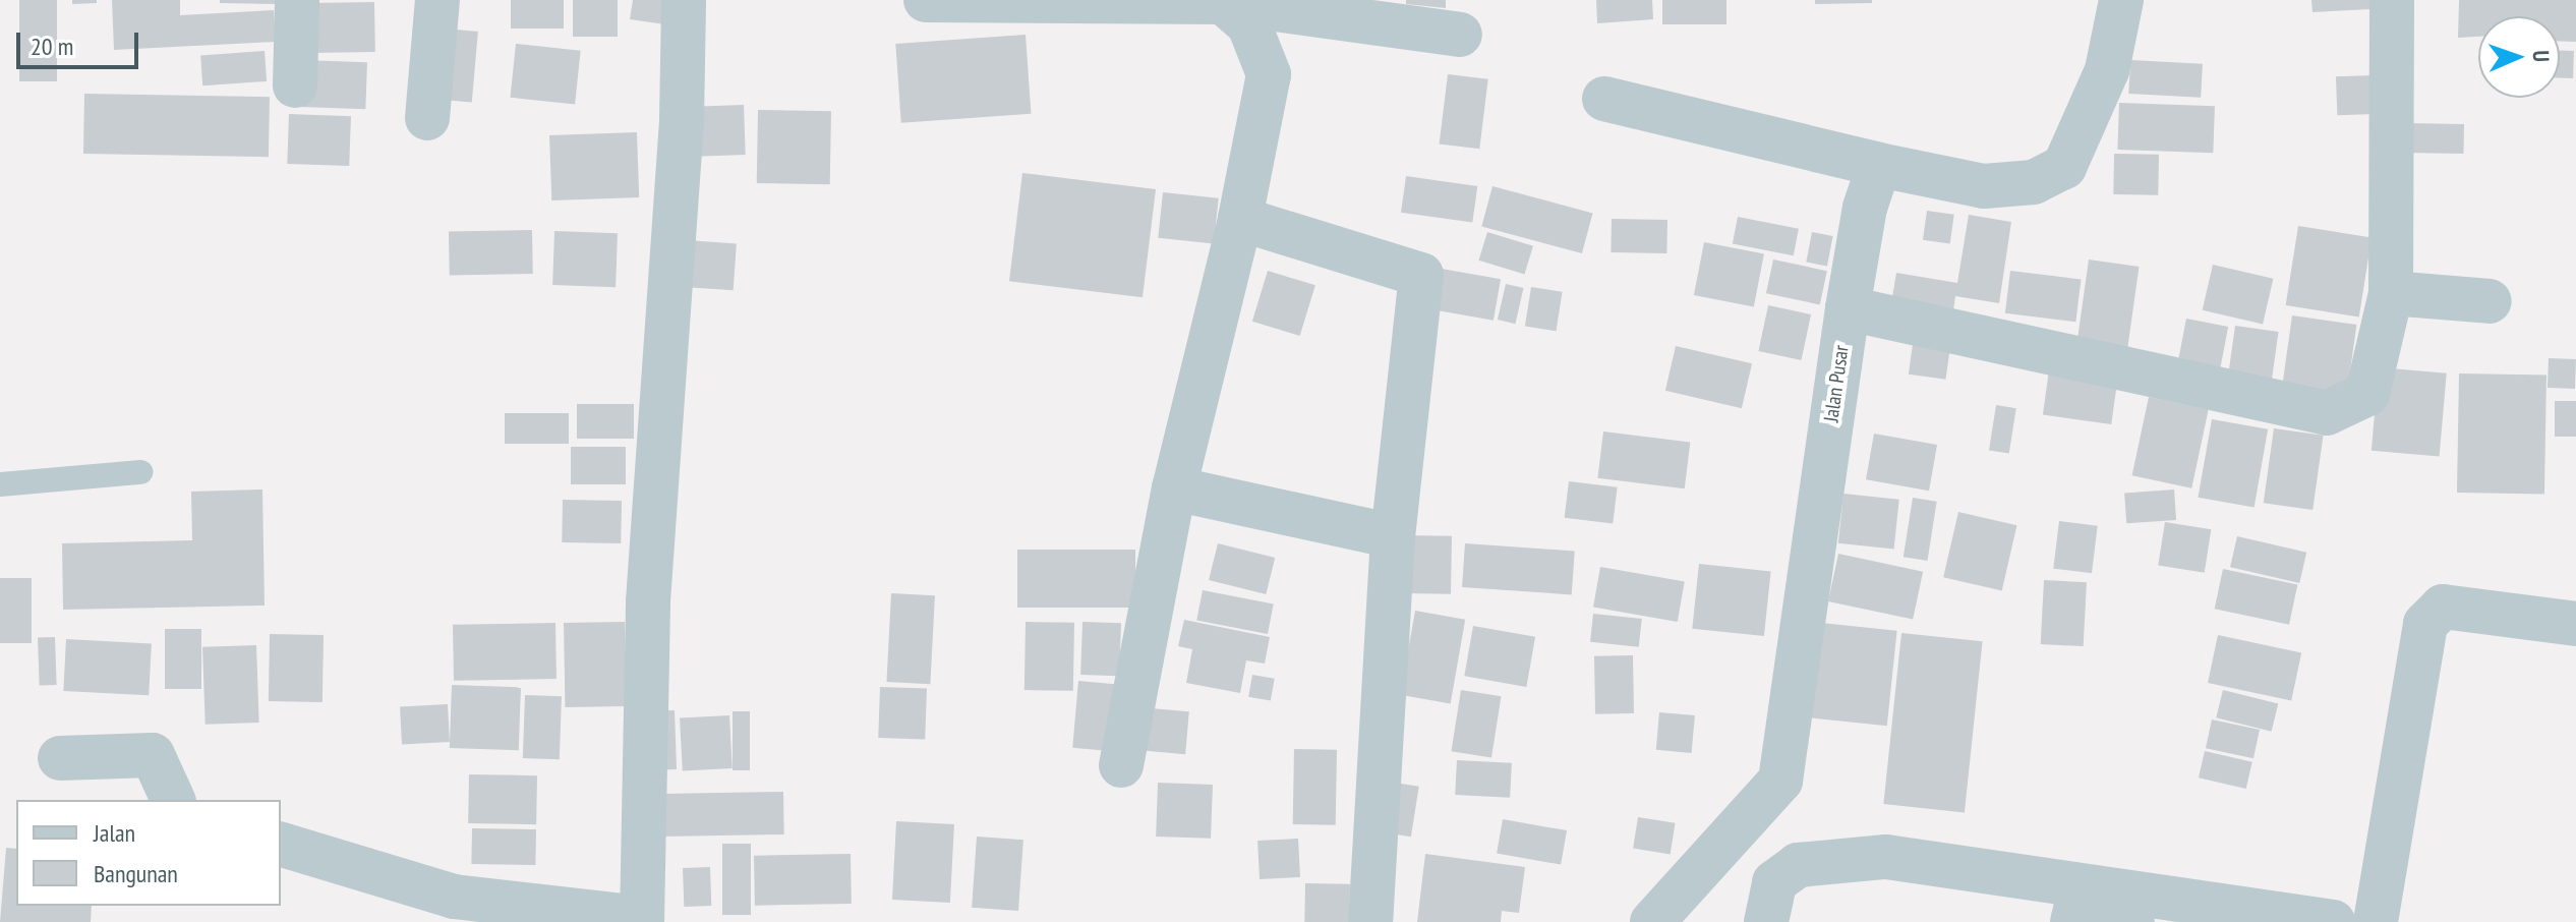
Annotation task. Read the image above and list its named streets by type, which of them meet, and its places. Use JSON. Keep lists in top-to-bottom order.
{
  "streets": {
    "street": ["Jalan Pusar"]
  },
  "legend": ["Jalan", "Bangunan"],
  "scale_bar": "20 m",
  "north": "right"
}
